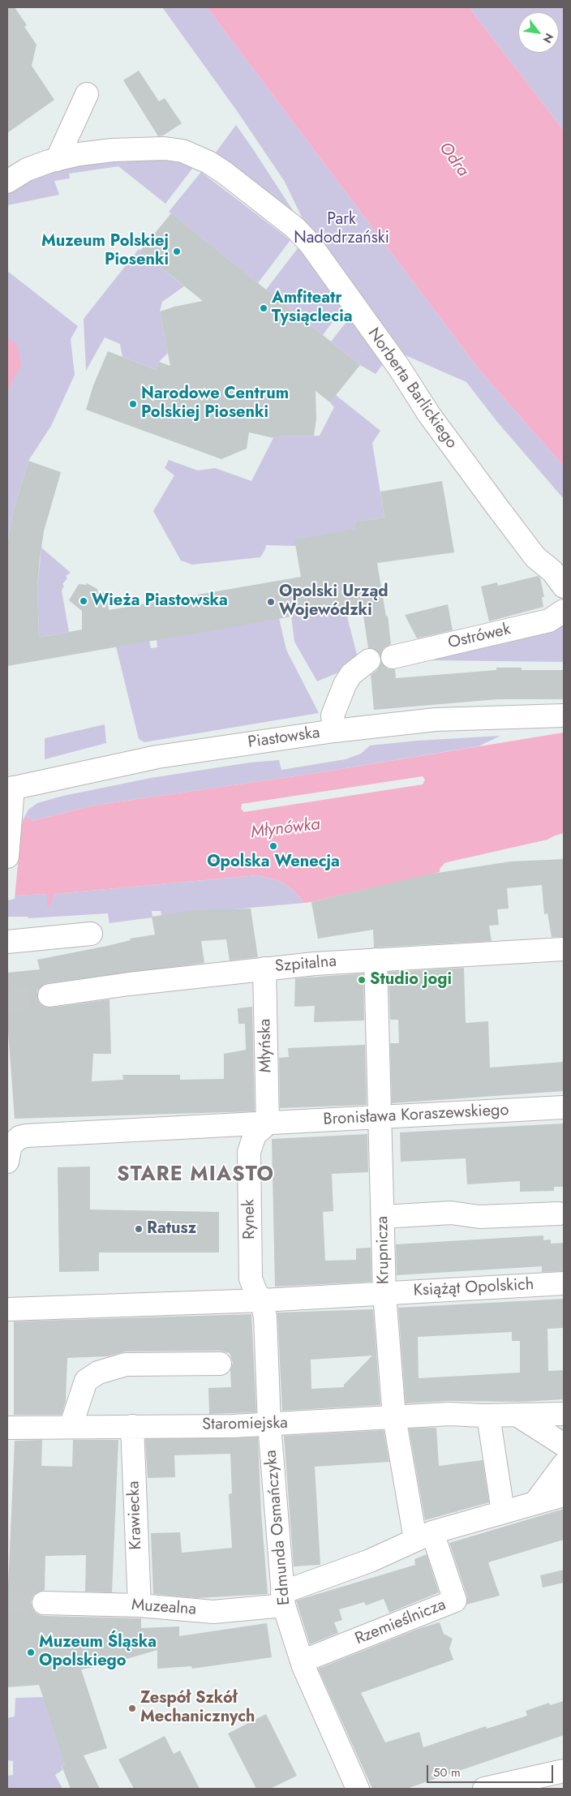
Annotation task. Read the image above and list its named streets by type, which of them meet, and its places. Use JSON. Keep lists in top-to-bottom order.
{
  "streets": {
    "street": [
      "Norberta Barlickiego",
      "Ostrówek",
      "Piastowska",
      "Szpitalna",
      "Młyńska",
      "Bronisława Koraszewskiego",
      "Rynek",
      "Krupnicza",
      "Książąt Opolskich",
      "Staromiejska",
      "Krawiecka",
      "Edmunda Osmańczyka",
      "Muzealna",
      "Rzemieślnicza"
    ]
  },
  "crossings": [
    ["Szpitalna", "Młyńska"],
    ["Szpitalna", "Krupnicza"],
    ["Młyńska", "Bronisława Koraszewskiego"],
    ["Młyńska", "Rynek"],
    ["Bronisława Koraszewskiego", "Rynek"],
    ["Bronisława Koraszewskiego", "Krupnicza"],
    ["Rynek", "Książąt Opolskich"],
    ["Rynek", "Edmunda Osmańczyka"],
    ["Krupnicza", "Książąt Opolskich"],
    ["Krupnicza", "Staromiejska"],
    ["Krupnicza", "Muzealna"],
    ["Krupnicza", "Rzemieślnicza"],
    ["Książąt Opolskich", "Edmunda Osmańczyka"],
    ["Staromiejska", "Krawiecka"],
    ["Staromiejska", "Edmunda Osmańczyka"],
    ["Krawiecka", "Muzealna"],
    ["Edmunda Osmańczyka", "Muzealna"],
    ["Edmunda Osmańczyka", "Rzemieślnicza"],
    ["Muzealna", "Rzemieślnicza"]
  ],
  "districts": ["STARE MIASTO"],
  "water": ["Odra", "Młynówka"],
  "parks": ["Park Nadodrzański"],
  "places": [
    "Muzeum Polskiej Piosenki",
    "Amfiteatr Tysiąclecia",
    "Narodowe Centrum Polskiej Piosenki",
    "Wieża Piastowska",
    "Opolski Urząd Wojewódzki",
    "Opolska Wenecja",
    "Studio jogi",
    "Ratusz",
    "Muzeum Śląska Opolskiego",
    "Zespół Szkół Mechanicznych"
  ],
  "scale_bar": "50 m",
  "north": "bottom right"
}
